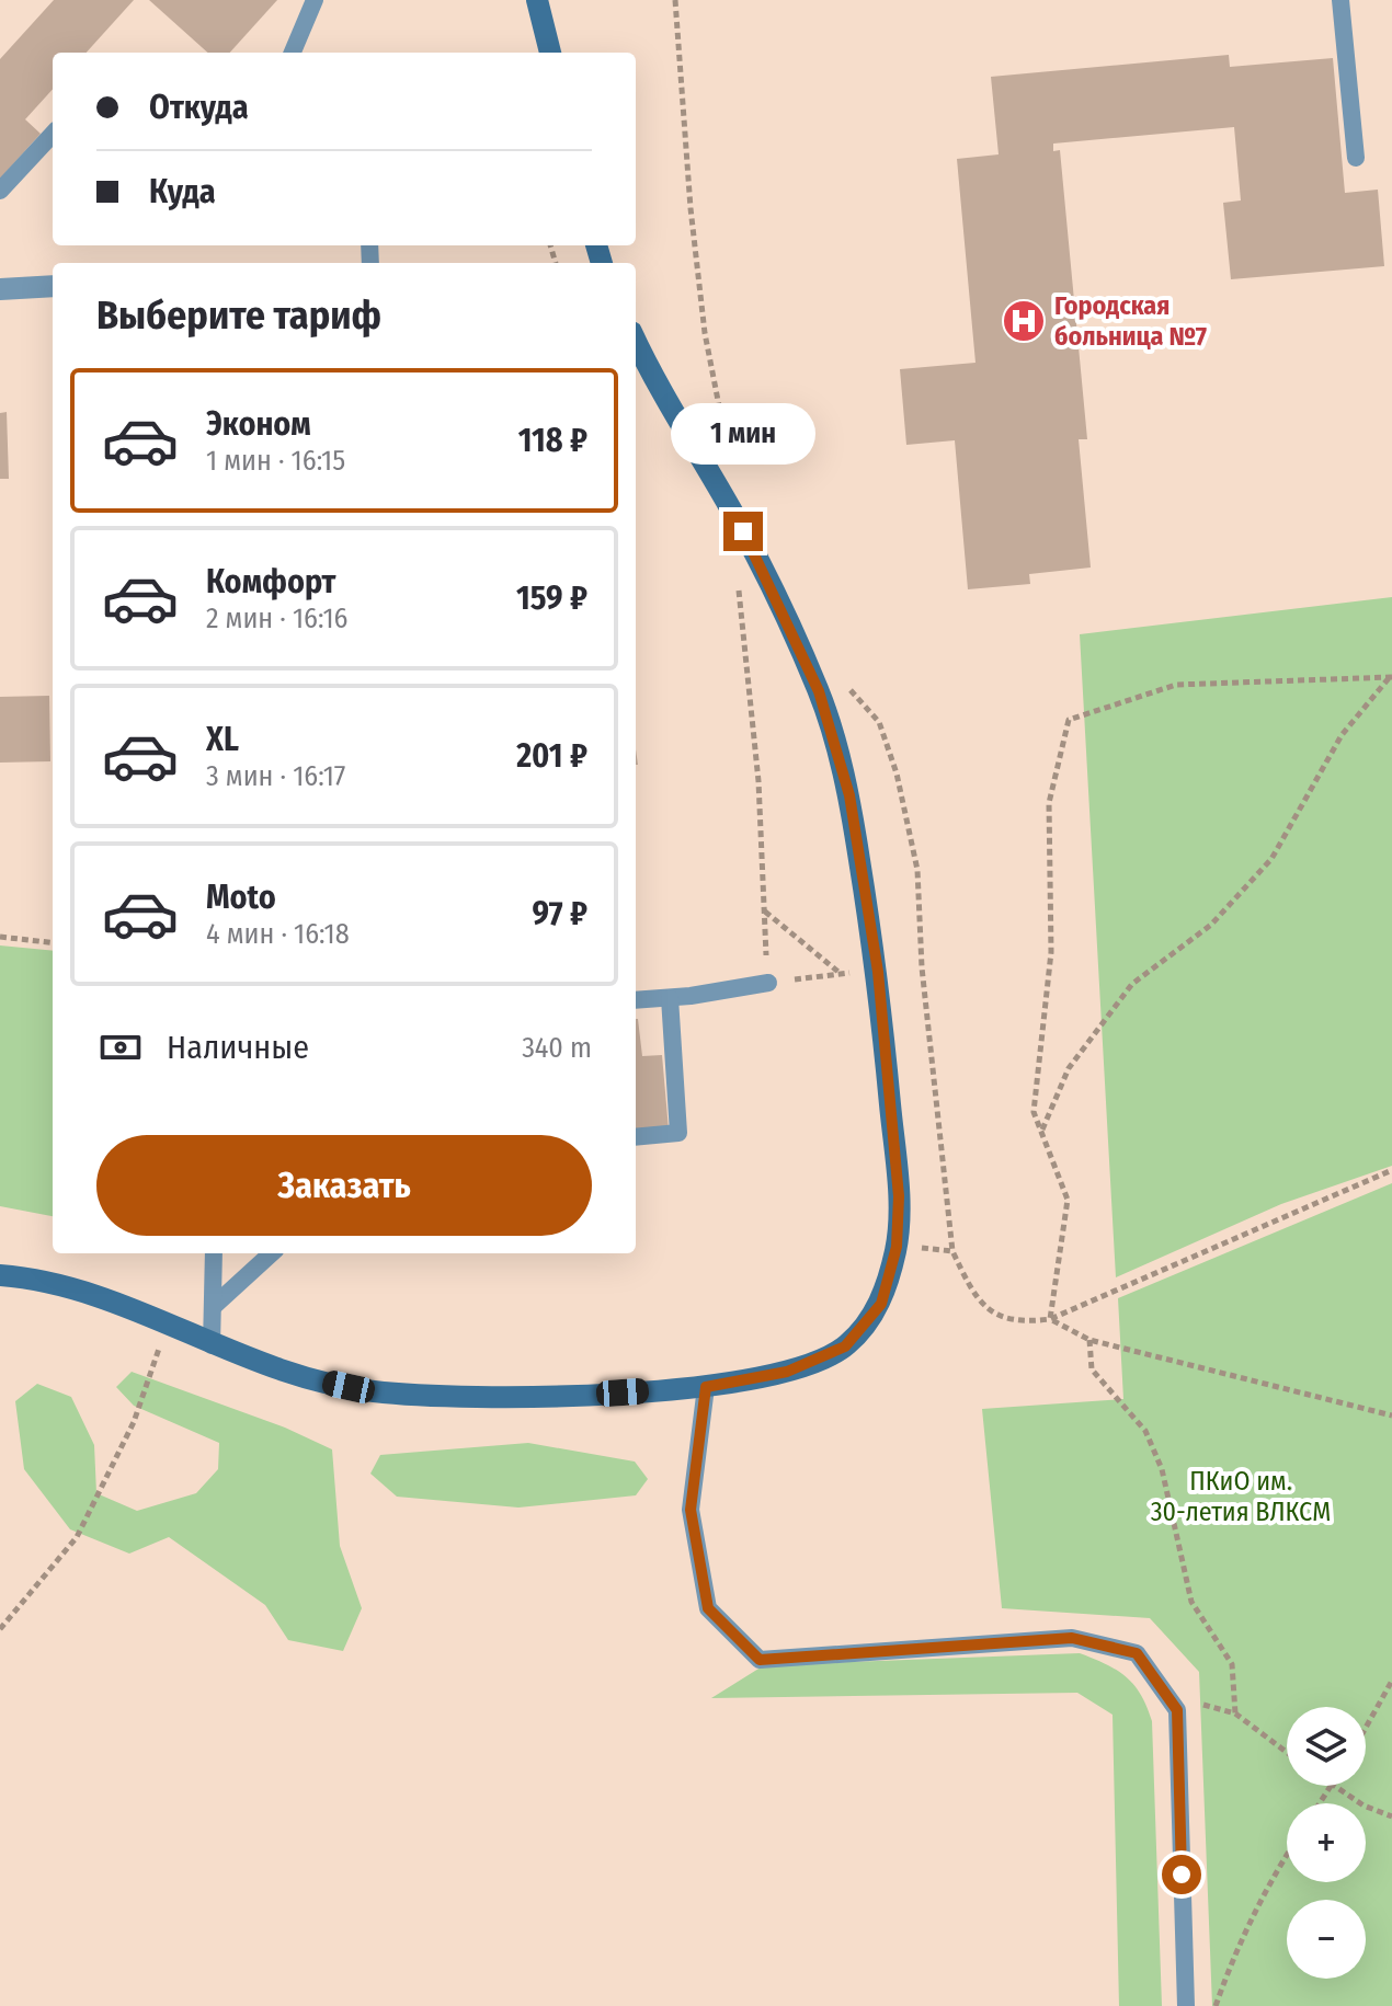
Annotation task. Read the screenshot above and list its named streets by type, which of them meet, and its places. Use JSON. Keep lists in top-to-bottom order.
{
  "parks": ["ПКиО им. 30-летия ВЛКСМ"],
  "places": {
    "hospital": ["Городская больница №7"]
  },
  "page": {
    "banner": ["Откуда", "Куда"],
    "heading": "Выберите тариф",
    "list": [
      {
        "name": "Эконом",
        "note": "1 мин · 16:15",
        "value": "118 ₽"
      },
      {
        "name": "Комфорт",
        "note": "2 мин · 16:16",
        "value": "159 ₽"
      },
      {
        "name": "XL",
        "note": "3 мин · 16:17",
        "value": "201 ₽"
      },
      {
        "name": "Moto",
        "note": "4 мин · 16:18",
        "value": "97 ₽"
      }
    ],
    "bubble": "1 мин",
    "pay": ["Наличные", "340 m"],
    "buttons": "Заказать",
    "map_buttons": ["+", "−"]
  }
}
